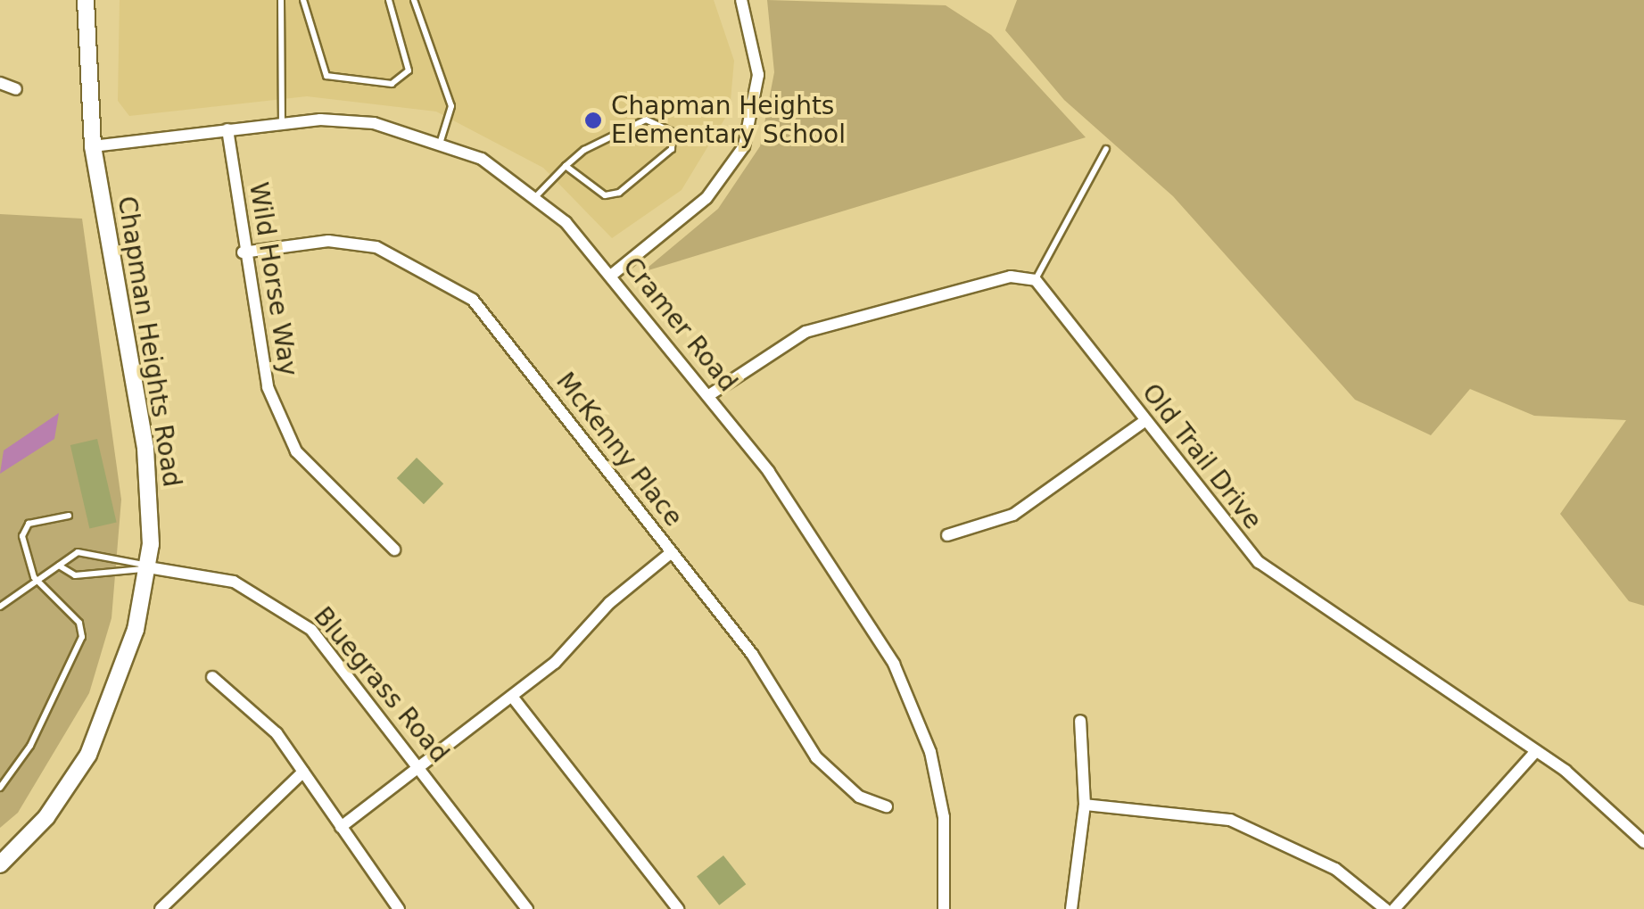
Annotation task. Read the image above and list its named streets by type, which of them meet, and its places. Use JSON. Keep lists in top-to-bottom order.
{
  "streets": {
    "street": [
      "Wild Horse Way",
      "Cramer Road",
      "Chapman Heights Road",
      "McKenny Place",
      "Old Trail Drive",
      "Bluegrass Road"
    ]
  },
  "crossings": [
    ["Wild Horse Way", "Cramer Road"],
    ["Wild Horse Way", "McKenny Place"],
    ["Cramer Road", "Chapman Heights Road"],
    ["Chapman Heights Road", "Bluegrass Road"]
  ],
  "places": ["Chapman Heights Elementary School"]
}
